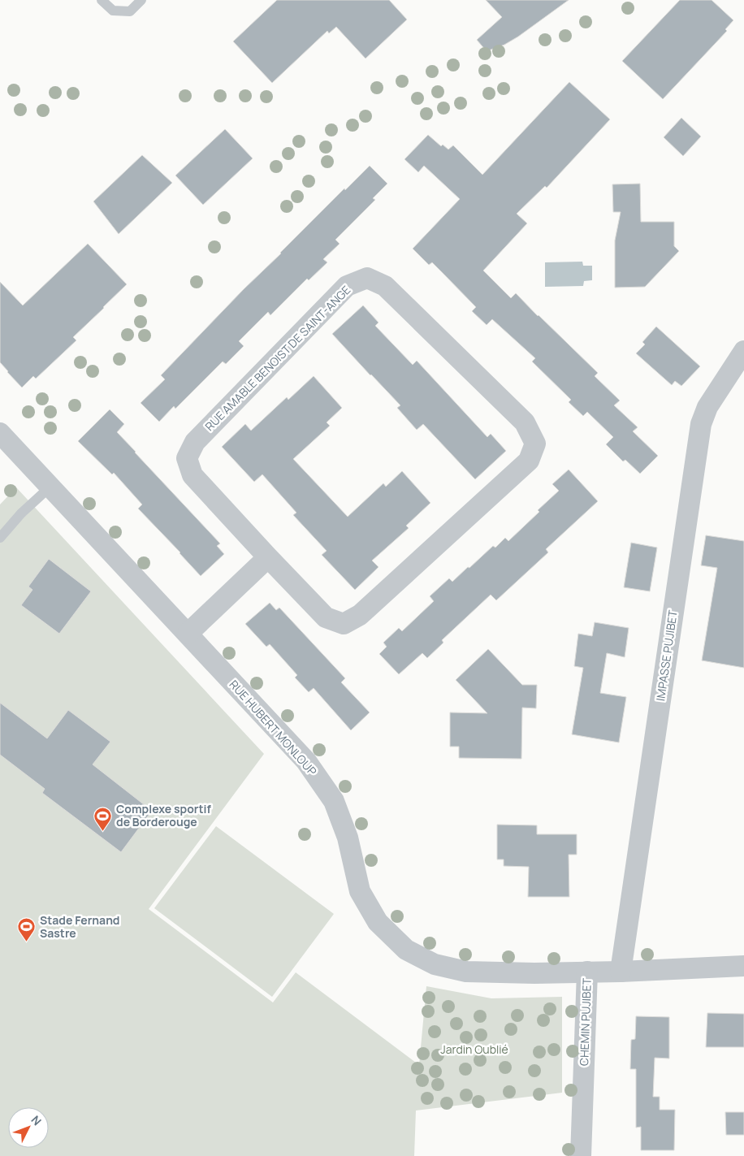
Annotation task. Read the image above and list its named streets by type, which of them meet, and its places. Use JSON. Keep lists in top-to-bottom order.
{
  "streets": {
    "street": [
      "RUE AMABLE BENOIST DE SAINT-ANGE",
      "IMPASSE PUJIBET",
      "RUE HUBERT MONLOUP",
      "CHEMIN PUJIBET"
    ]
  },
  "crossings": [
    ["IMPASSE PUJIBET", "CHEMIN PUJIBET"],
    ["RUE HUBERT MONLOUP", "CHEMIN PUJIBET"]
  ],
  "parks": ["Jardin Oublié"],
  "places": {
    "sports": ["Complexe sportif de Borderouge", "Stade Fernand Sastre"]
  },
  "north": "top right"
}
